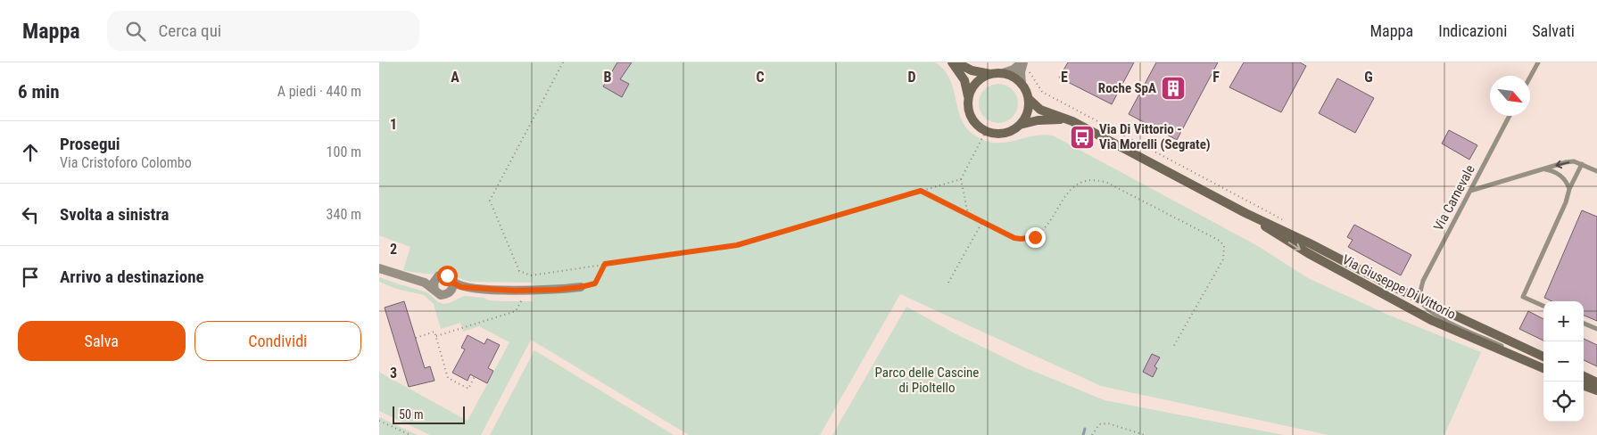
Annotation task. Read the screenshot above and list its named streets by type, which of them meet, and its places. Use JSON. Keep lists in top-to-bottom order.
{
  "streets": {
    "main road": ["Via Giuseppe Di Vittorio"],
    "lane": ["Via Carnevale"]
  },
  "crossings": [
    ["Via Carnevale", "Via Giuseppe Di Vittorio"]
  ],
  "parks": ["Parco delle Cascine di Pioltello"],
  "places": {
    "building": ["Roche SpA"],
    "bus stop": ["Via Di Vittorio - Via Morelli (Segrate)"]
  },
  "scale_bar": "50 m",
  "north": "bottom right",
  "page": {
    "header": "Mappa",
    "search": "Cerca qui",
    "nav": ["Mappa", "Indicazioni", "Salvati"],
    "heading": ["6 min", "A piedi · 440 m"],
    "list": [
      ["Prosegui", "Via Cristoforo Colombo", "100 m"],
      ["Svolta a sinistra", "340 m"],
      "Arrivo a destinazione"
    ],
    "map_buttons": ["+", "−"],
    "buttons": ["Salva", "Condividi"],
    "scale": "50 m"
  },
  "grid": {
    "columns": [
      "A",
      "B",
      "C",
      "D",
      "E",
      "F",
      "G"
    ],
    "rows": ["1", "2", "3"]
  }
}
